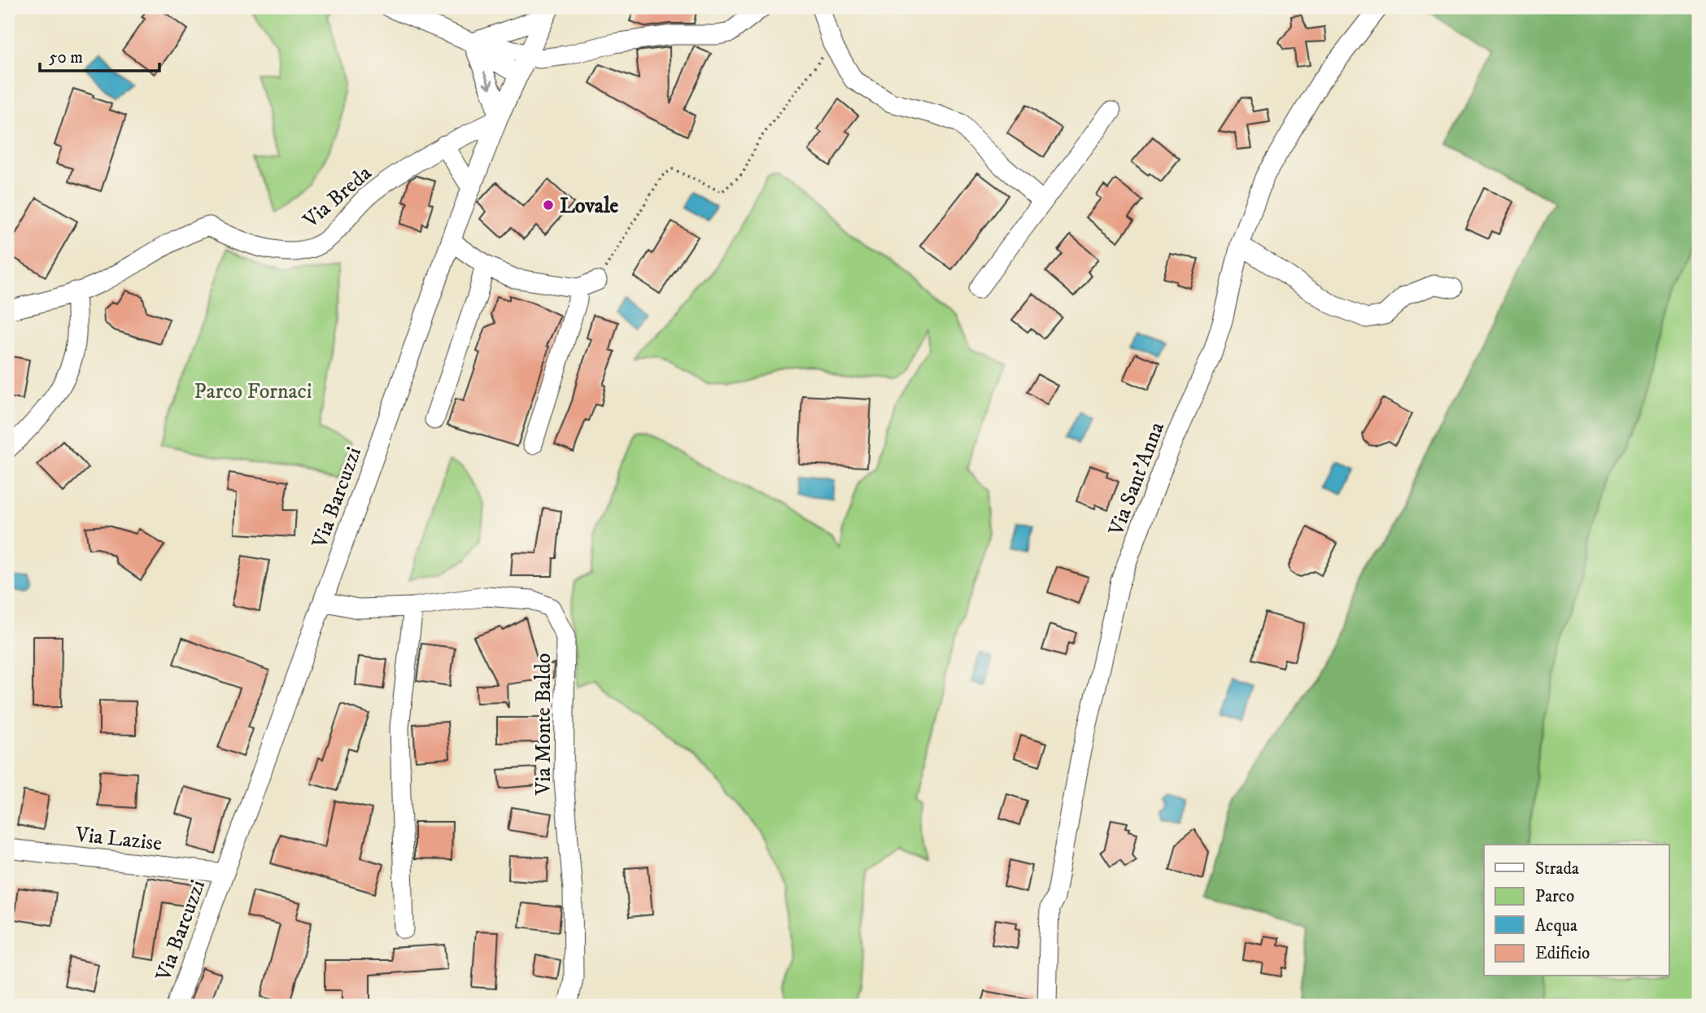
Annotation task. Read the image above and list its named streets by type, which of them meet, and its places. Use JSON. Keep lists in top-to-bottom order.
{
  "streets": {
    "street": [
      "Via Breda",
      "Via Sant'Anna",
      "Via Barcuzzi",
      "Via Monte Baldo",
      "Via Lazise"
    ]
  },
  "crossings": [
    ["Via Breda", "Via Barcuzzi"],
    ["Via Barcuzzi", "Via Monte Baldo"],
    ["Via Barcuzzi", "Via Lazise"]
  ],
  "parks": ["Parco Fornaci"],
  "places": ["Lovale"],
  "legend": [
    "Strada",
    "Parco",
    "Acqua",
    "Edificio"
  ],
  "scale_bar": "50 m"
}
